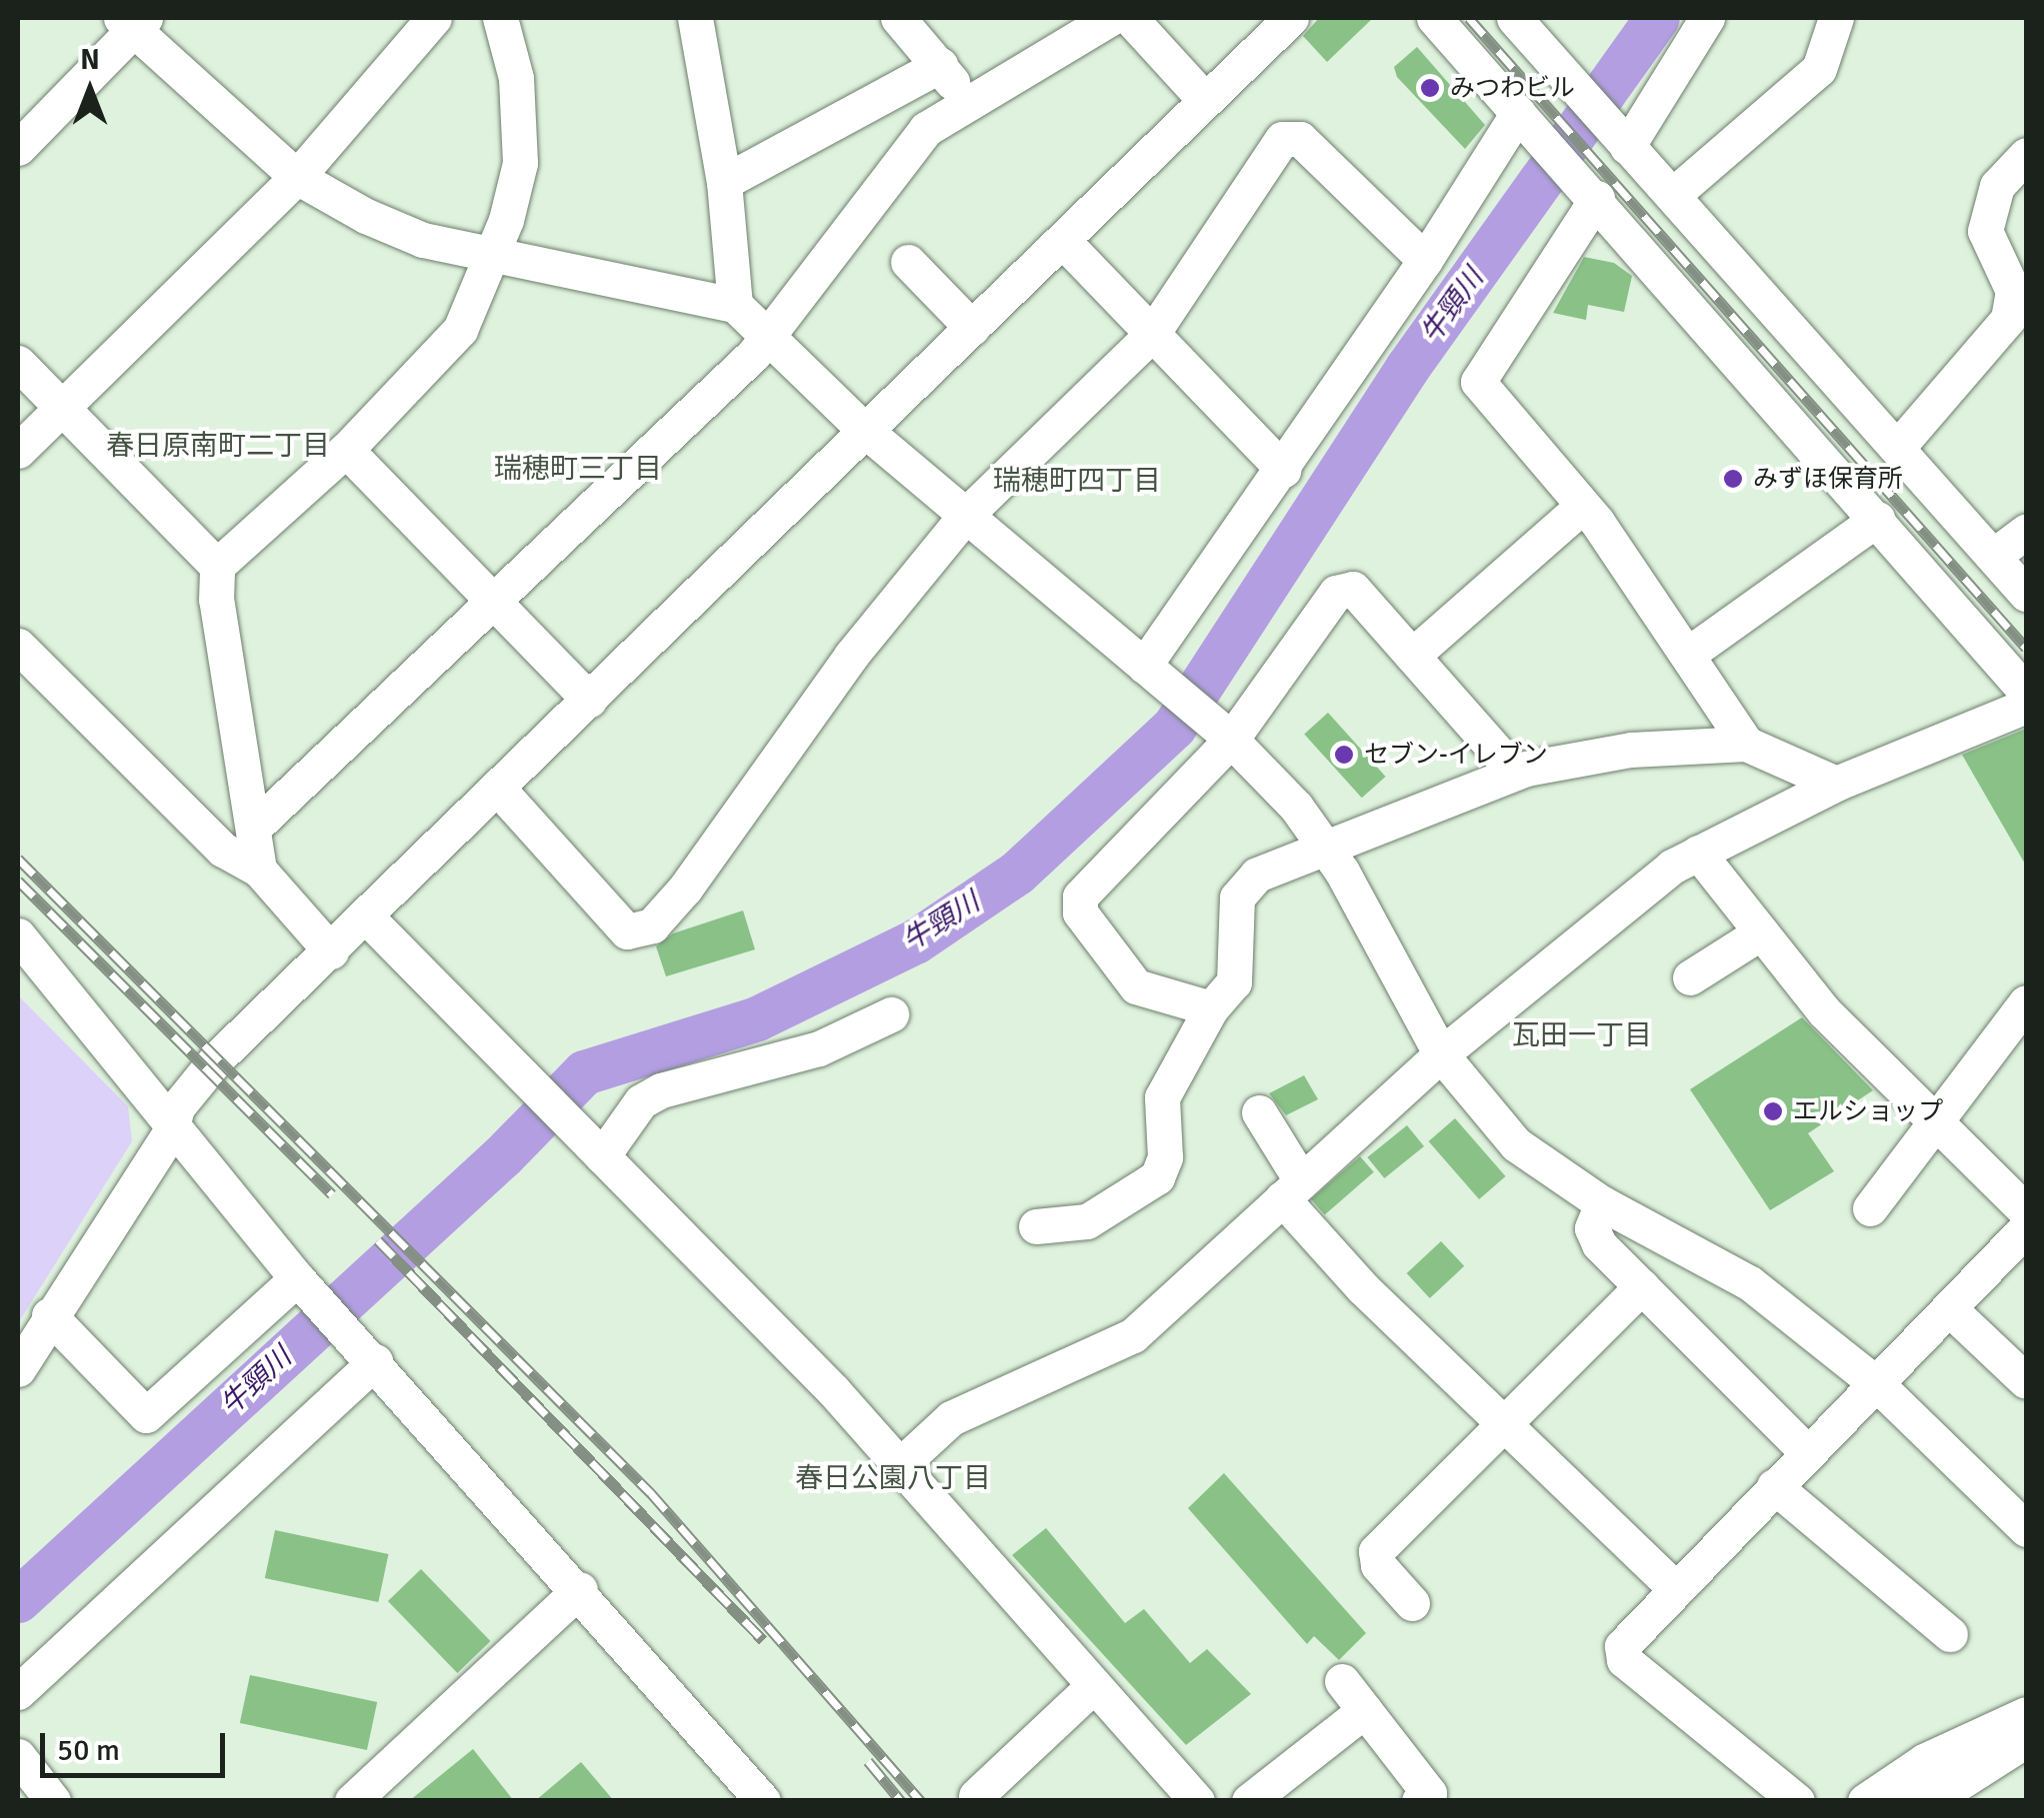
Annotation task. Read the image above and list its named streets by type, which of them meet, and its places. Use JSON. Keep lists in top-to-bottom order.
{
  "districts": [
    "春日原南町二丁目",
    "瑞穂町三丁目",
    "瑞穂町四丁目",
    "瓦田一丁目",
    "春日公園八丁目"
  ],
  "water": ["牛頸川"],
  "places": [
    "みつわビル",
    "みずほ保育所",
    "セブン-イレブン",
    "エルショップ"
  ],
  "scale_bar": "50 m",
  "north": "top"
}
